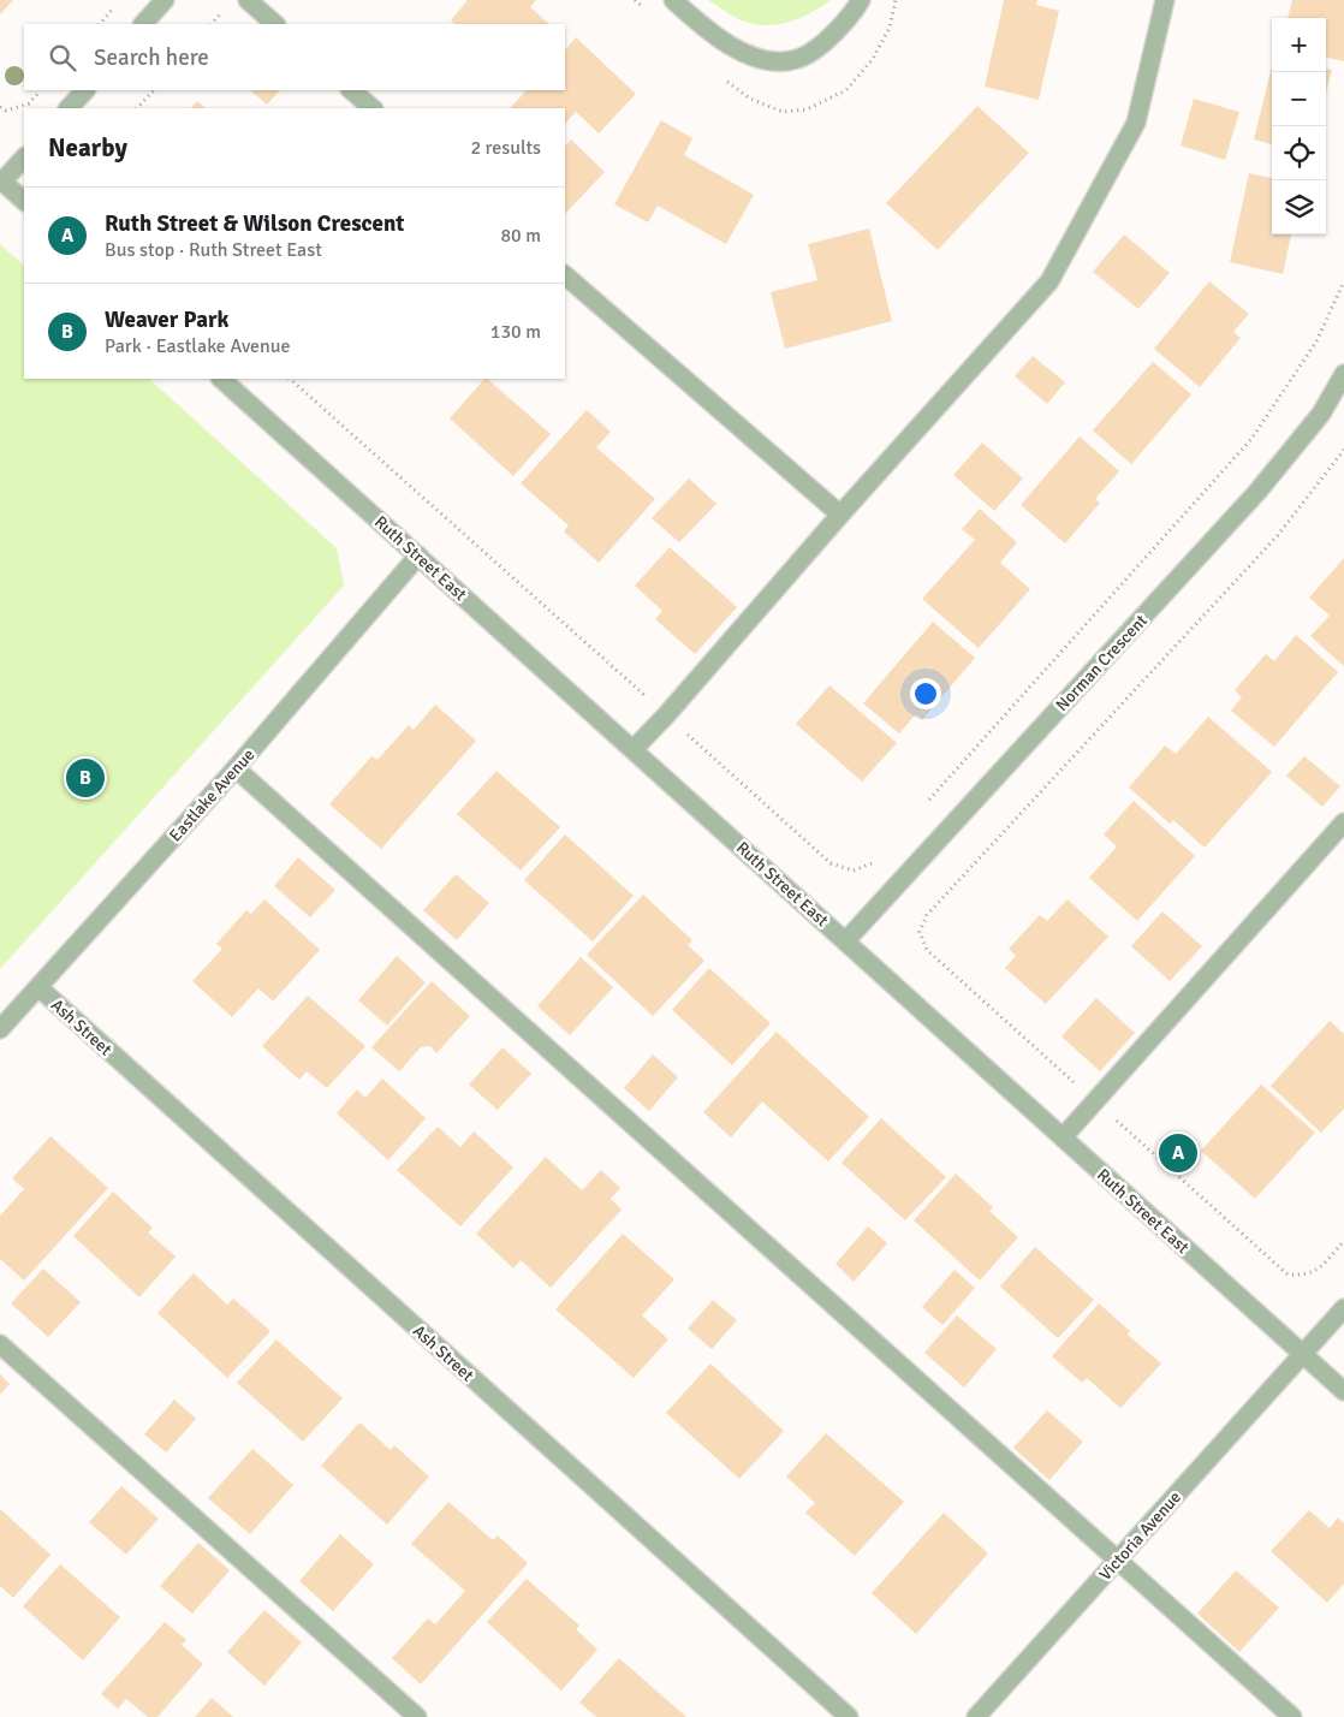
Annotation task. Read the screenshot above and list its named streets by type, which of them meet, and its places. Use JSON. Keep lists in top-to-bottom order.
{
  "streets": {
    "street": [
      "Ruth Street East",
      "Norman Crescent",
      "Eastlake Avenue",
      "Ash Street",
      "Victoria Avenue"
    ]
  },
  "crossings": [
    ["Ruth Street East", "Norman Crescent"],
    ["Ruth Street East", "Eastlake Avenue"],
    ["Ruth Street East", "Victoria Avenue"],
    ["Eastlake Avenue", "Ash Street"]
  ],
  "page": {
    "map_buttons": ["+", "−"],
    "search": "Search here",
    "heading": ["Nearby", "2 results"],
    "list": [
      {
        "mark": "A",
        "name": "Ruth Street & Wilson Crescent",
        "note": "Bus stop · Ruth Street East",
        "value": "80 m"
      },
      {
        "mark": "B",
        "name": "Weaver Park",
        "note": "Park · Eastlake Avenue",
        "value": "130 m"
      }
    ],
    "pins": ["B", "A"]
  }
}
